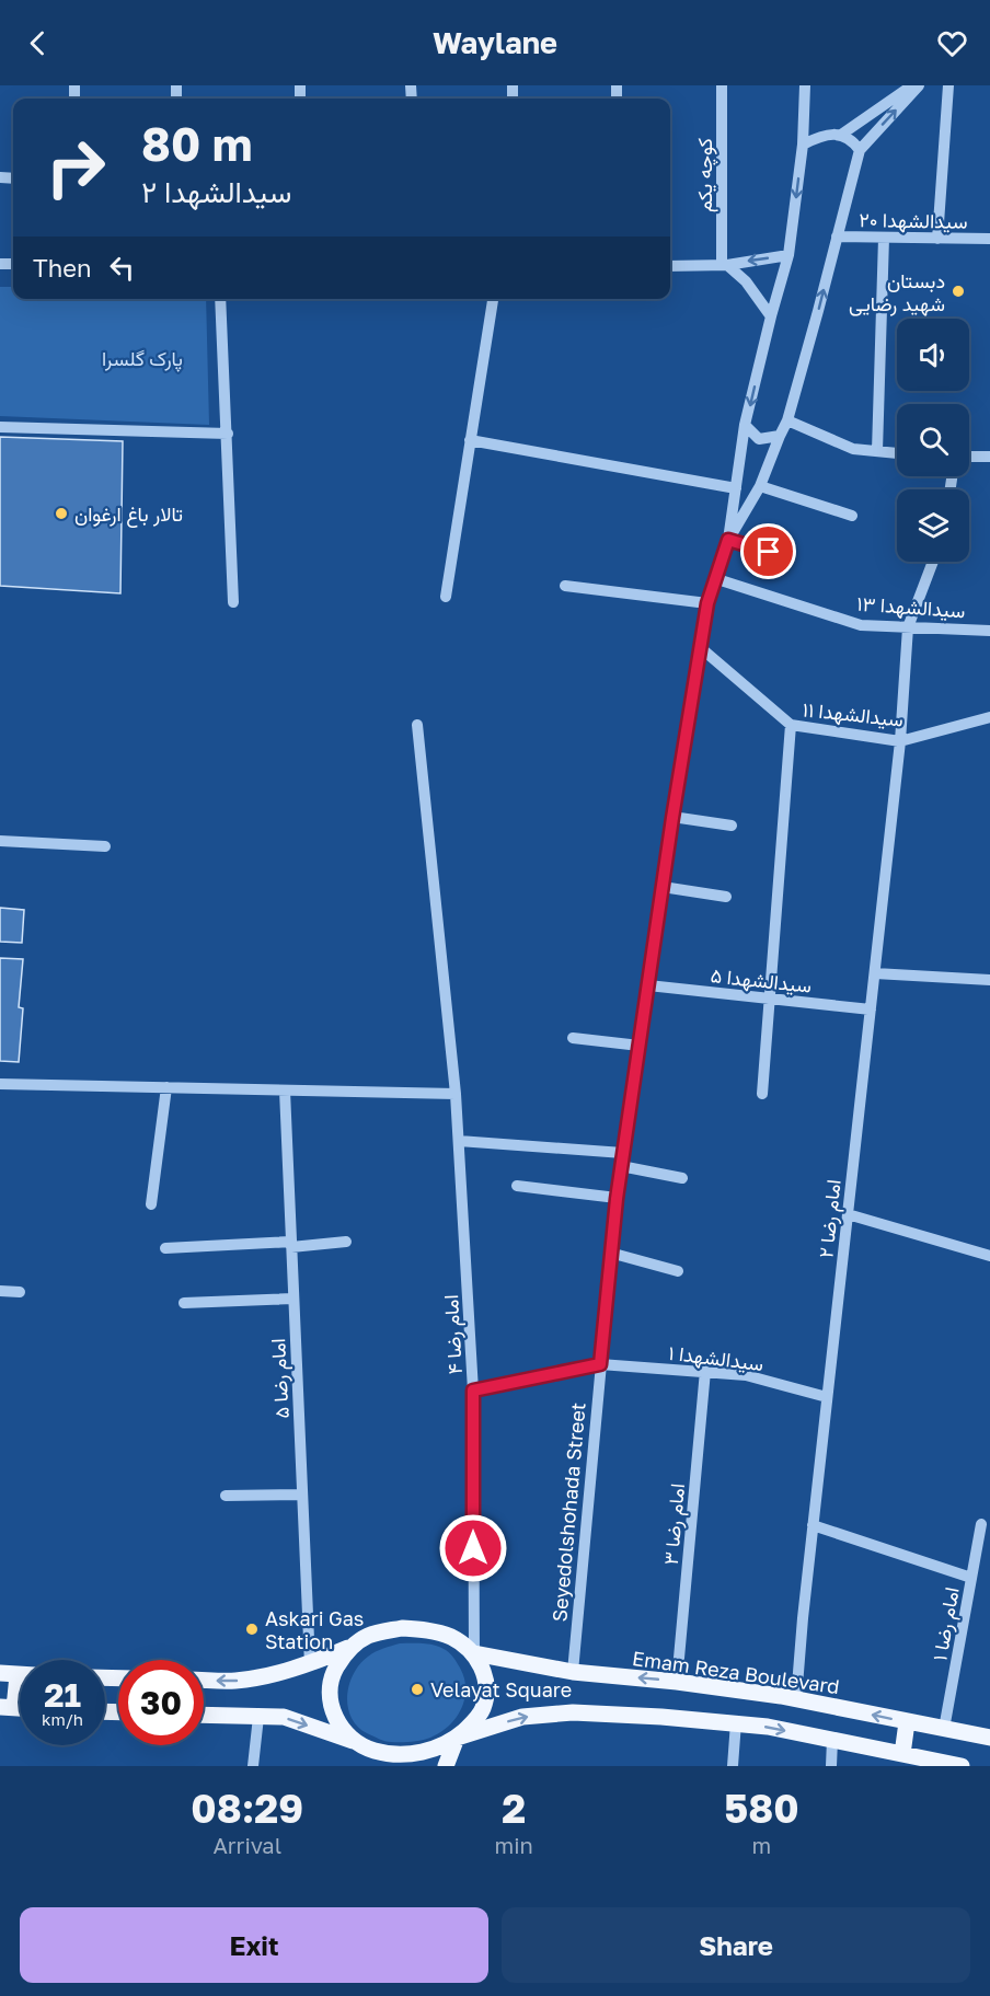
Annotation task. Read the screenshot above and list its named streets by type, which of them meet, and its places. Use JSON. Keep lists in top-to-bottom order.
{
  "streets": {
    "main road": ["Emam Reza Boulevard"],
    "street": [
      "کوچه یکم",
      "سیدالشهدا ۲۰",
      "سیدالشهدا ۱۳",
      "سیدالشهدا ۱۱",
      "سیدالشهدا ۵",
      "امام رضا ۲",
      "امام رضا ۴",
      "سیدالشهدا ۱",
      "امام رضا ۵",
      "Seyedolshohada Street",
      "امام رضا ۳",
      "امام رضا ۱"
    ]
  },
  "crossings": [
    ["سیدالشهدا ۱۳", "امام رضا ۲"],
    ["سیدالشهدا ۱۳", "Seyedolshohada Street"],
    ["سیدالشهدا ۱۱", "امام رضا ۲"],
    ["سیدالشهدا ۱۱", "Seyedolshohada Street"],
    ["سیدالشهدا ۵", "امام رضا ۲"],
    ["سیدالشهدا ۵", "Seyedolshohada Street"],
    ["امام رضا ۲", "سیدالشهدا ۱"],
    ["امام رضا ۲", "Emam Reza Boulevard"],
    ["امام رضا ۴", "سیدالشهدا ۱"],
    ["امام رضا ۴", "Emam Reza Boulevard"],
    ["سیدالشهدا ۱", "Seyedolshohada Street"],
    ["سیدالشهدا ۱", "امام رضا ۳"],
    ["Seyedolshohada Street", "Emam Reza Boulevard"],
    ["امام رضا ۳", "Emam Reza Boulevard"],
    ["امام رضا ۱", "Emam Reza Boulevard"]
  ],
  "parks": ["پارک گلسرا"],
  "places": [
    "دبستان شهید رضایی",
    "تالار باغ ارغوان",
    "Askari Gas Station",
    "Velayat Square"
  ],
  "page": {
    "header": "Waylane",
    "turn": ["80 m", "سیدالشهدا ۲"],
    "then": "Then",
    "speed": "21 km/h",
    "limit": "30",
    "eta": [
      "08:29",
      "Arrival",
      "2",
      "min",
      "580",
      "m"
    ],
    "buttons": ["Exit", "Share"]
  }
}
